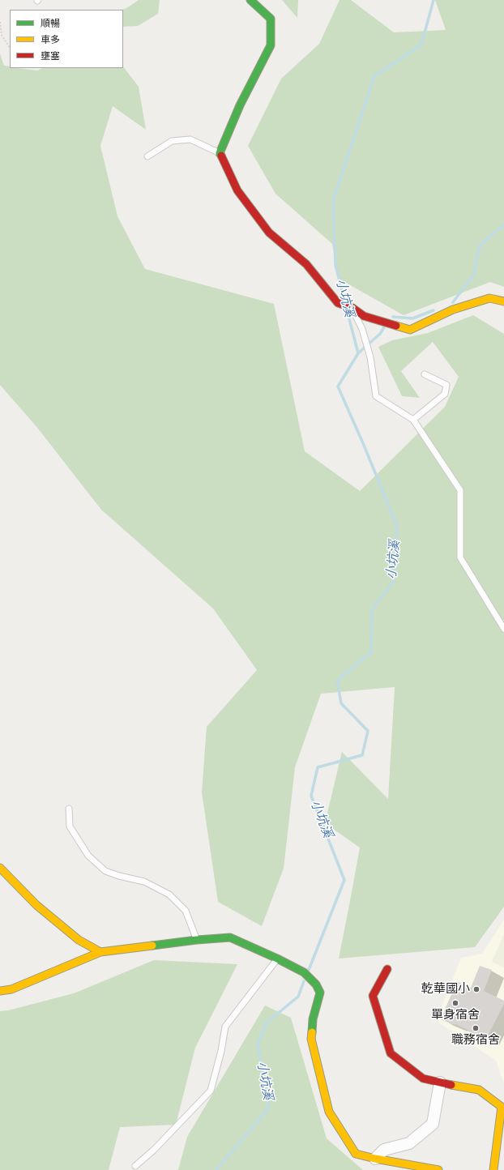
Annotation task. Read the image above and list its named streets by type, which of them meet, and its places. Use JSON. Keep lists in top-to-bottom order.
{
  "water": ["小坑溪"],
  "places": ["乾華國小", "單身宿舍", "職務宿舍"],
  "legend": ["順暢", "車多", "壅塞"]
}
